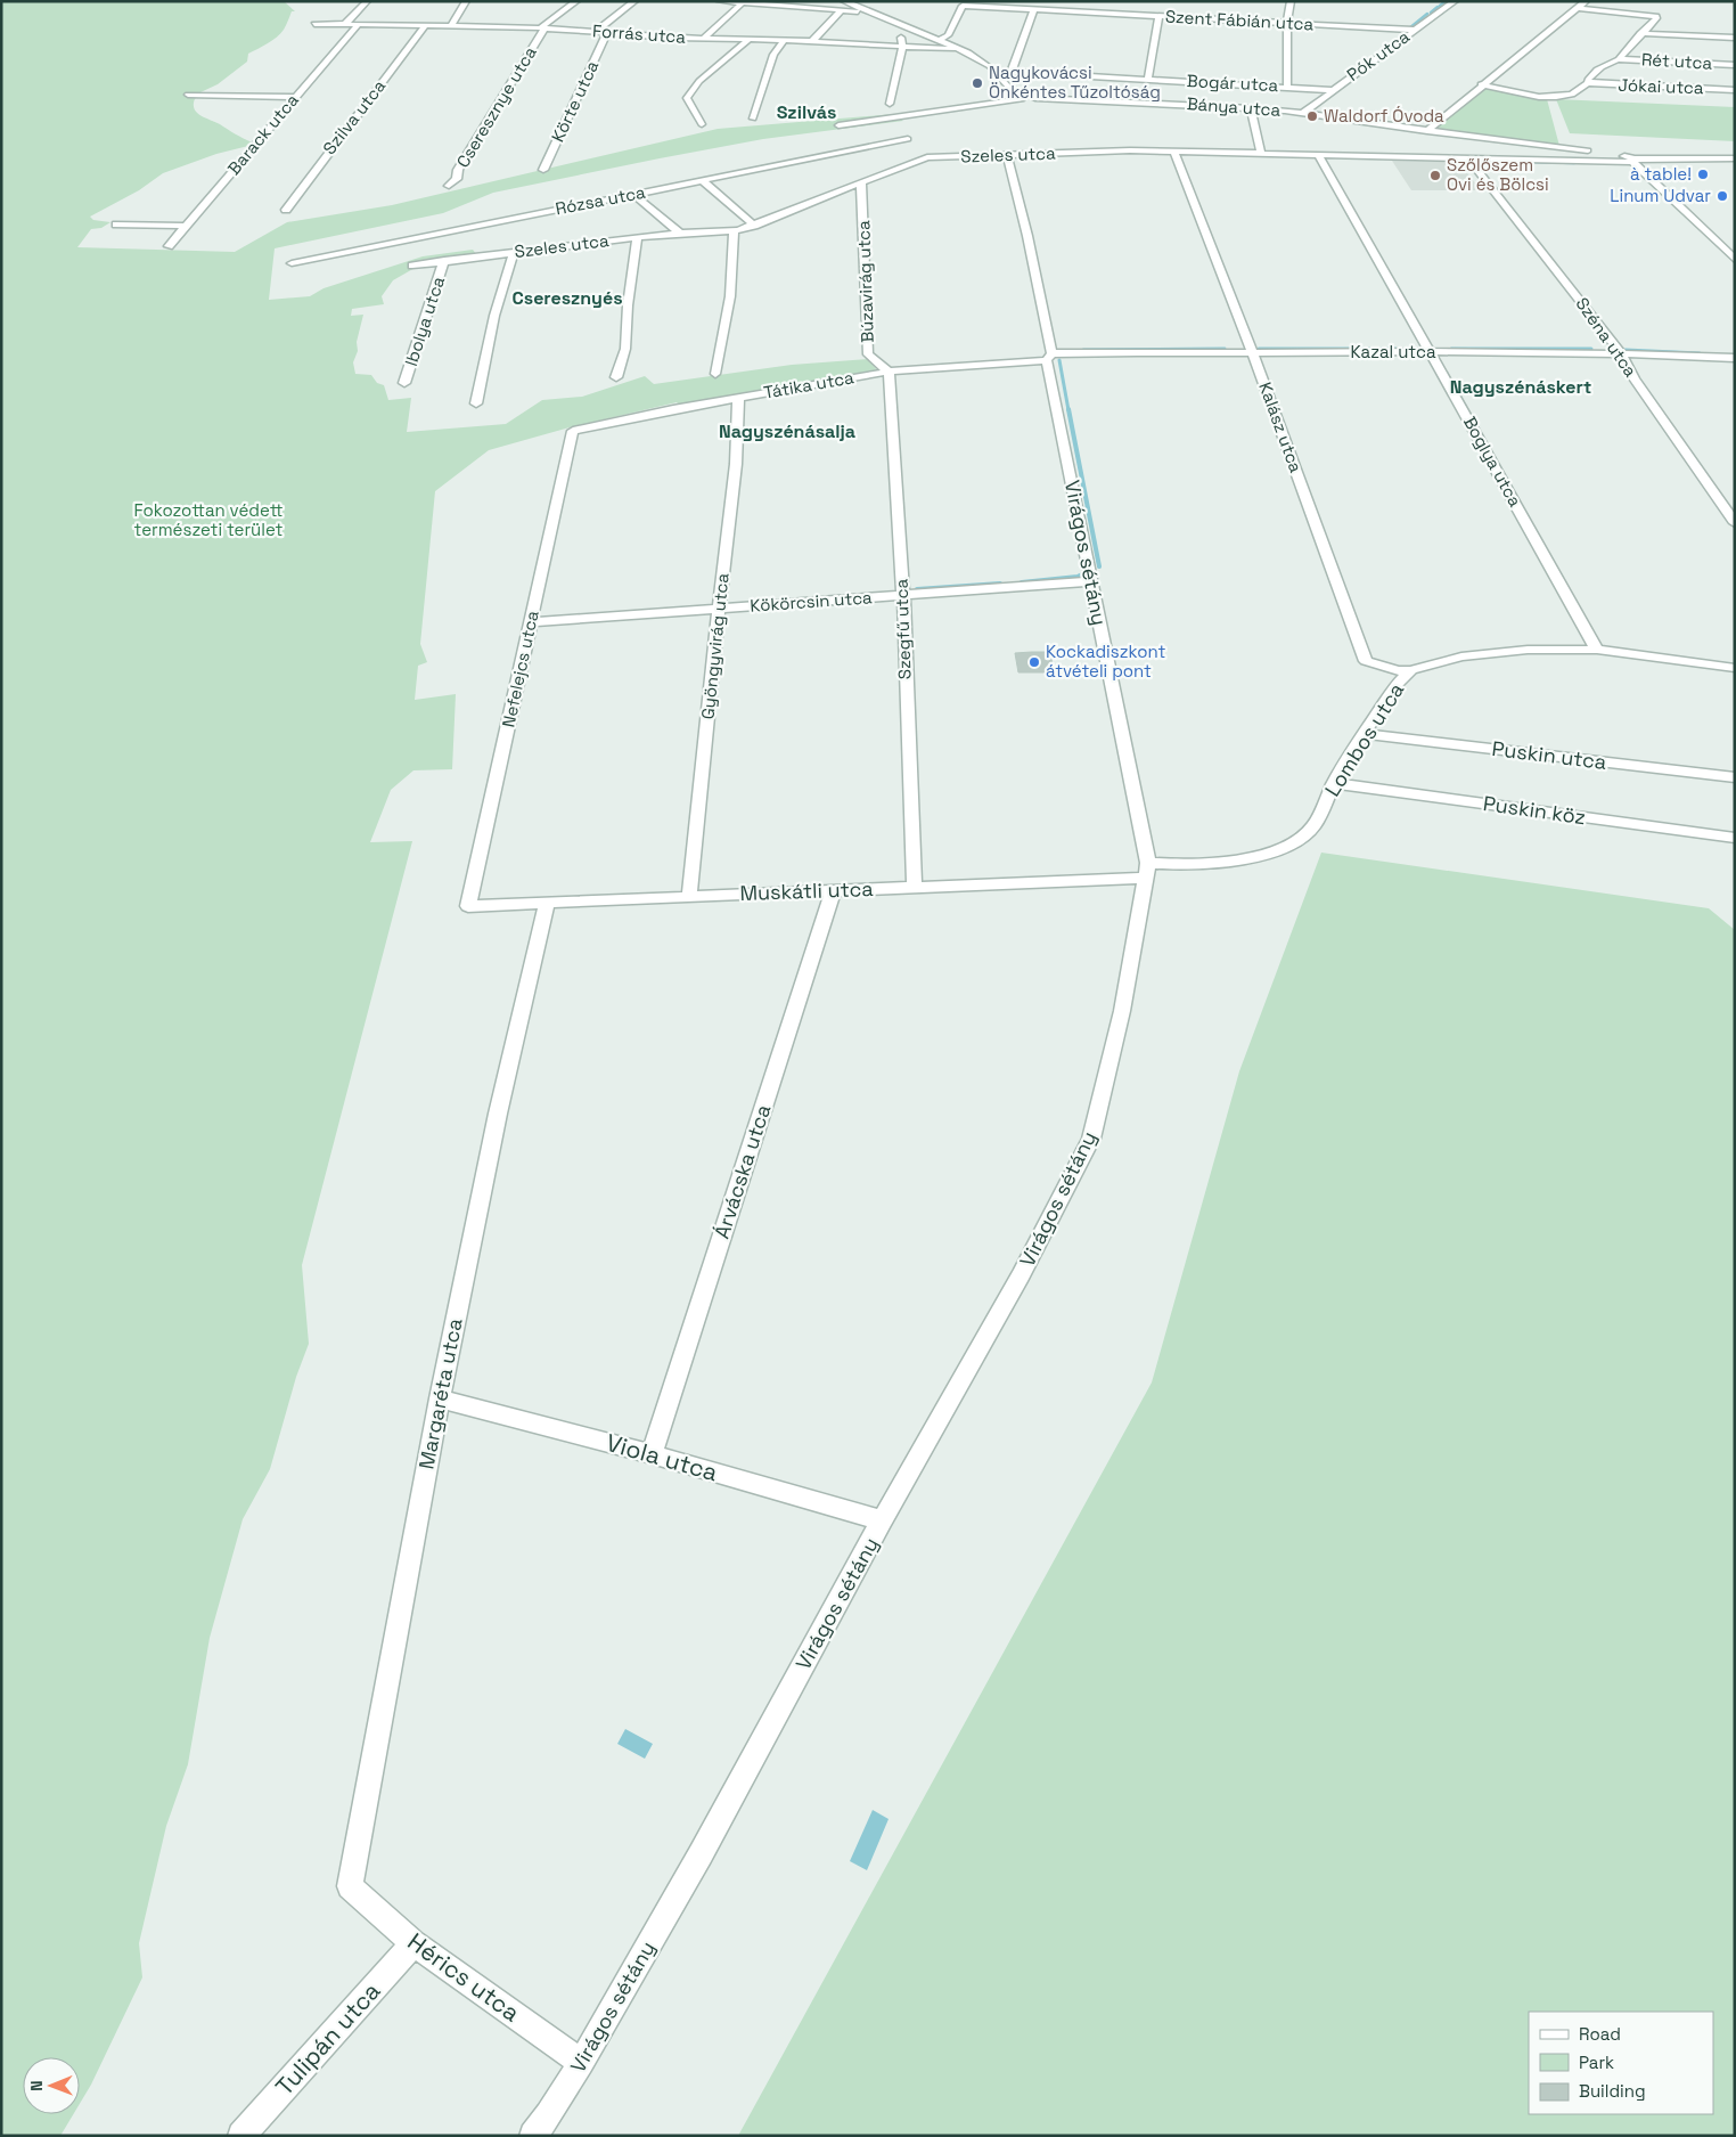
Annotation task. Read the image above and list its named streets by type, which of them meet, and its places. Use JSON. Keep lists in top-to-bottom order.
{
  "streets": {
    "street": [
      "Szent Fábián utca",
      "Forrás utca",
      "Pók utca",
      "Rét utca",
      "Bogár utca",
      "Jókai utca",
      "Körte utca",
      "Cseresznye utca",
      "Bánya utca",
      "Szilva utca",
      "Barack utca",
      "Szeles utca",
      "Rózsa utca",
      "Búzavirág utca",
      "Ibolya utca",
      "Széna utca",
      "Kazal utca",
      "Tátika utca",
      "Kalász utca",
      "Boglya utca",
      "Virágos sétány",
      "Kökörcsin utca",
      "Szegfű utca",
      "Gyöngyvirág utca",
      "Nefelejcs utca",
      "Lombos utca",
      "Puskin utca",
      "Puskin köz",
      "Muskátli utca",
      "Árvácska utca",
      "Margaréta utca",
      "Viola utca",
      "Hérics utca",
      "Tulipán utca"
    ]
  },
  "crossings": [
    ["Szent Fábián utca", "Pók utca"],
    ["Forrás utca", "Körte utca"],
    ["Forrás utca", "Cseresznye utca"],
    ["Forrás utca", "Szilva utca"],
    ["Forrás utca", "Barack utca"],
    ["Pók utca", "Bogár utca"],
    ["Pók utca", "Bánya utca"],
    ["Rét utca", "Jókai utca"],
    ["Bánya utca", "Szeles utca"],
    ["Szeles utca", "Búzavirág utca"],
    ["Szeles utca", "Ibolya utca"],
    ["Szeles utca", "Széna utca"],
    ["Szeles utca", "Kalász utca"],
    ["Szeles utca", "Boglya utca"],
    ["Szeles utca", "Virágos sétány"],
    ["Búzavirág utca", "Tátika utca"],
    ["Búzavirág utca", "Szegfű utca"],
    ["Széna utca", "Kazal utca"],
    ["Kazal utca", "Tátika utca"],
    ["Kazal utca", "Kalász utca"],
    ["Kazal utca", "Boglya utca"],
    ["Kazal utca", "Virágos sétány"],
    ["Tátika utca", "Virágos sétány"],
    ["Tátika utca", "Szegfű utca"],
    ["Tátika utca", "Gyöngyvirág utca"],
    ["Tátika utca", "Nefelejcs utca"],
    ["Kalász utca", "Lombos utca"],
    ["Boglya utca", "Lombos utca"],
    ["Virágos sétány", "Kökörcsin utca"],
    ["Virágos sétány", "Lombos utca"],
    ["Virágos sétány", "Muskátli utca"],
    ["Virágos sétány", "Viola utca"],
    ["Virágos sétány", "Hérics utca"],
    ["Kökörcsin utca", "Szegfű utca"],
    ["Kökörcsin utca", "Gyöngyvirág utca"],
    ["Kökörcsin utca", "Nefelejcs utca"],
    ["Szegfű utca", "Muskátli utca"],
    ["Gyöngyvirág utca", "Muskátli utca"],
    ["Nefelejcs utca", "Muskátli utca"],
    ["Lombos utca", "Puskin utca"],
    ["Lombos utca", "Puskin köz"],
    ["Lombos utca", "Muskátli utca"],
    ["Muskátli utca", "Árvácska utca"],
    ["Muskátli utca", "Margaréta utca"],
    ["Árvácska utca", "Viola utca"],
    ["Margaréta utca", "Viola utca"],
    ["Margaréta utca", "Hérics utca"],
    ["Hérics utca", "Tulipán utca"]
  ],
  "districts": [
    "Szilvás",
    "Cseresznyés",
    "Nagyszénáskert",
    "Nagyszénásalja"
  ],
  "parks": ["Fokozottan védett természeti terület"],
  "places": [
    "Nagykovácsi Önkéntes Tűzoltóság",
    "Waldorf Óvoda",
    "à table!",
    "Szőlőszem Ovi és Bölcsi",
    "Linum Udvar",
    "Kockadiszkont átvételi pont"
  ],
  "legend": ["Road", "Park", "Building"],
  "north": "left"
}
